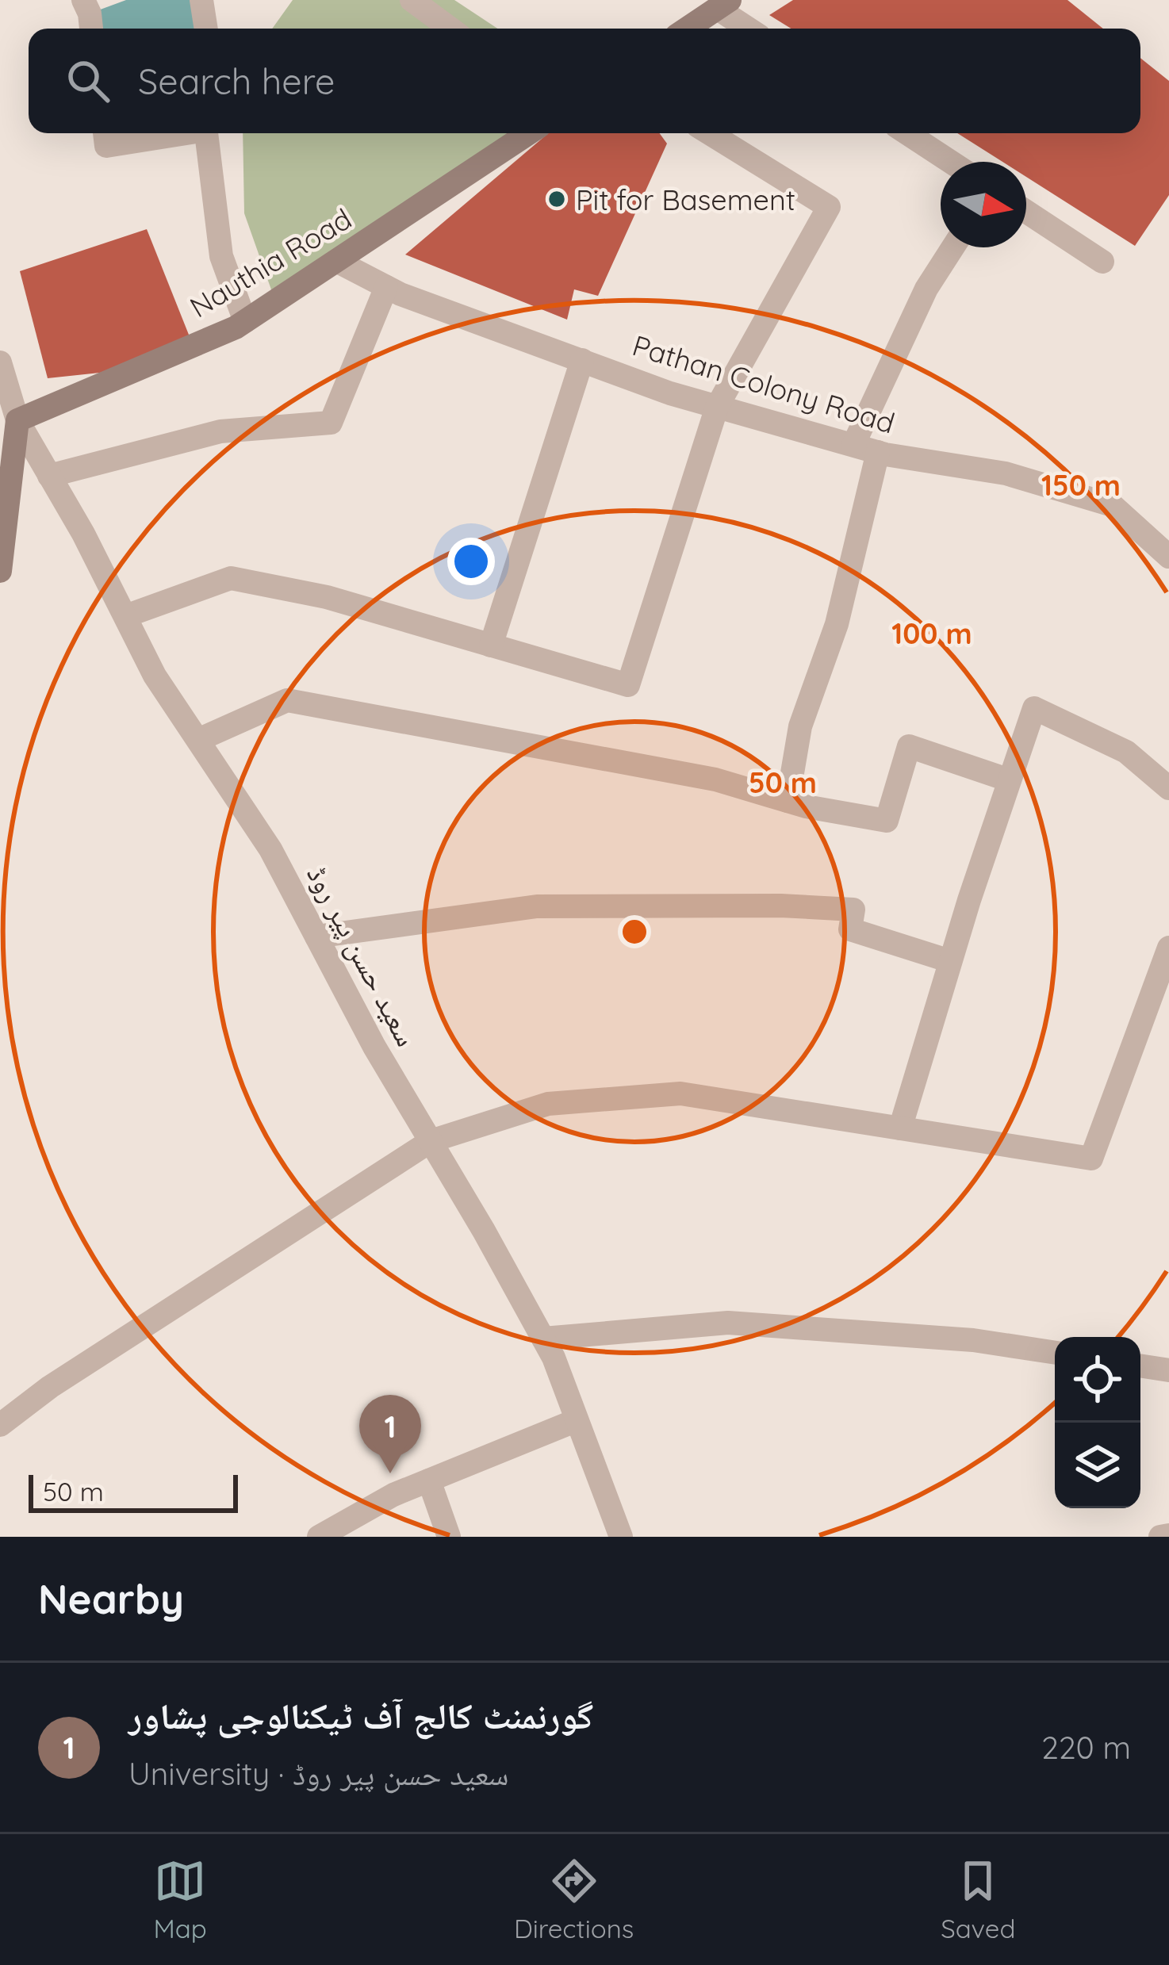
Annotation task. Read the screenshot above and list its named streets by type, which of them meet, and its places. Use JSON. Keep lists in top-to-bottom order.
{
  "streets": {
    "main road": ["Nauthia Road"],
    "street": ["Pathan Colony Road", "سعید حسن پیر روڈ"]
  },
  "crossings": [
    ["Nauthia Road", "Pathan Colony Road"],
    ["Nauthia Road", "سعید حسن پیر روڈ"]
  ],
  "places": ["Pit for Basement"],
  "scale_bar": "50 m",
  "north": "right",
  "page": {
    "search": "Search here",
    "pins": "1",
    "scale": "50 m",
    "heading": "Nearby",
    "list": [
      {
        "mark": "1",
        "name": "گورنمنٹ کالج آف ٹیکنالوجی پشاور",
        "note": "University · سعید حسن پیر روڈ",
        "value": "220 m"
      }
    ],
    "nav": ["Map", "Directions", "Saved"]
  },
  "rings": ["150 m", "100 m", "50 m"]
}
